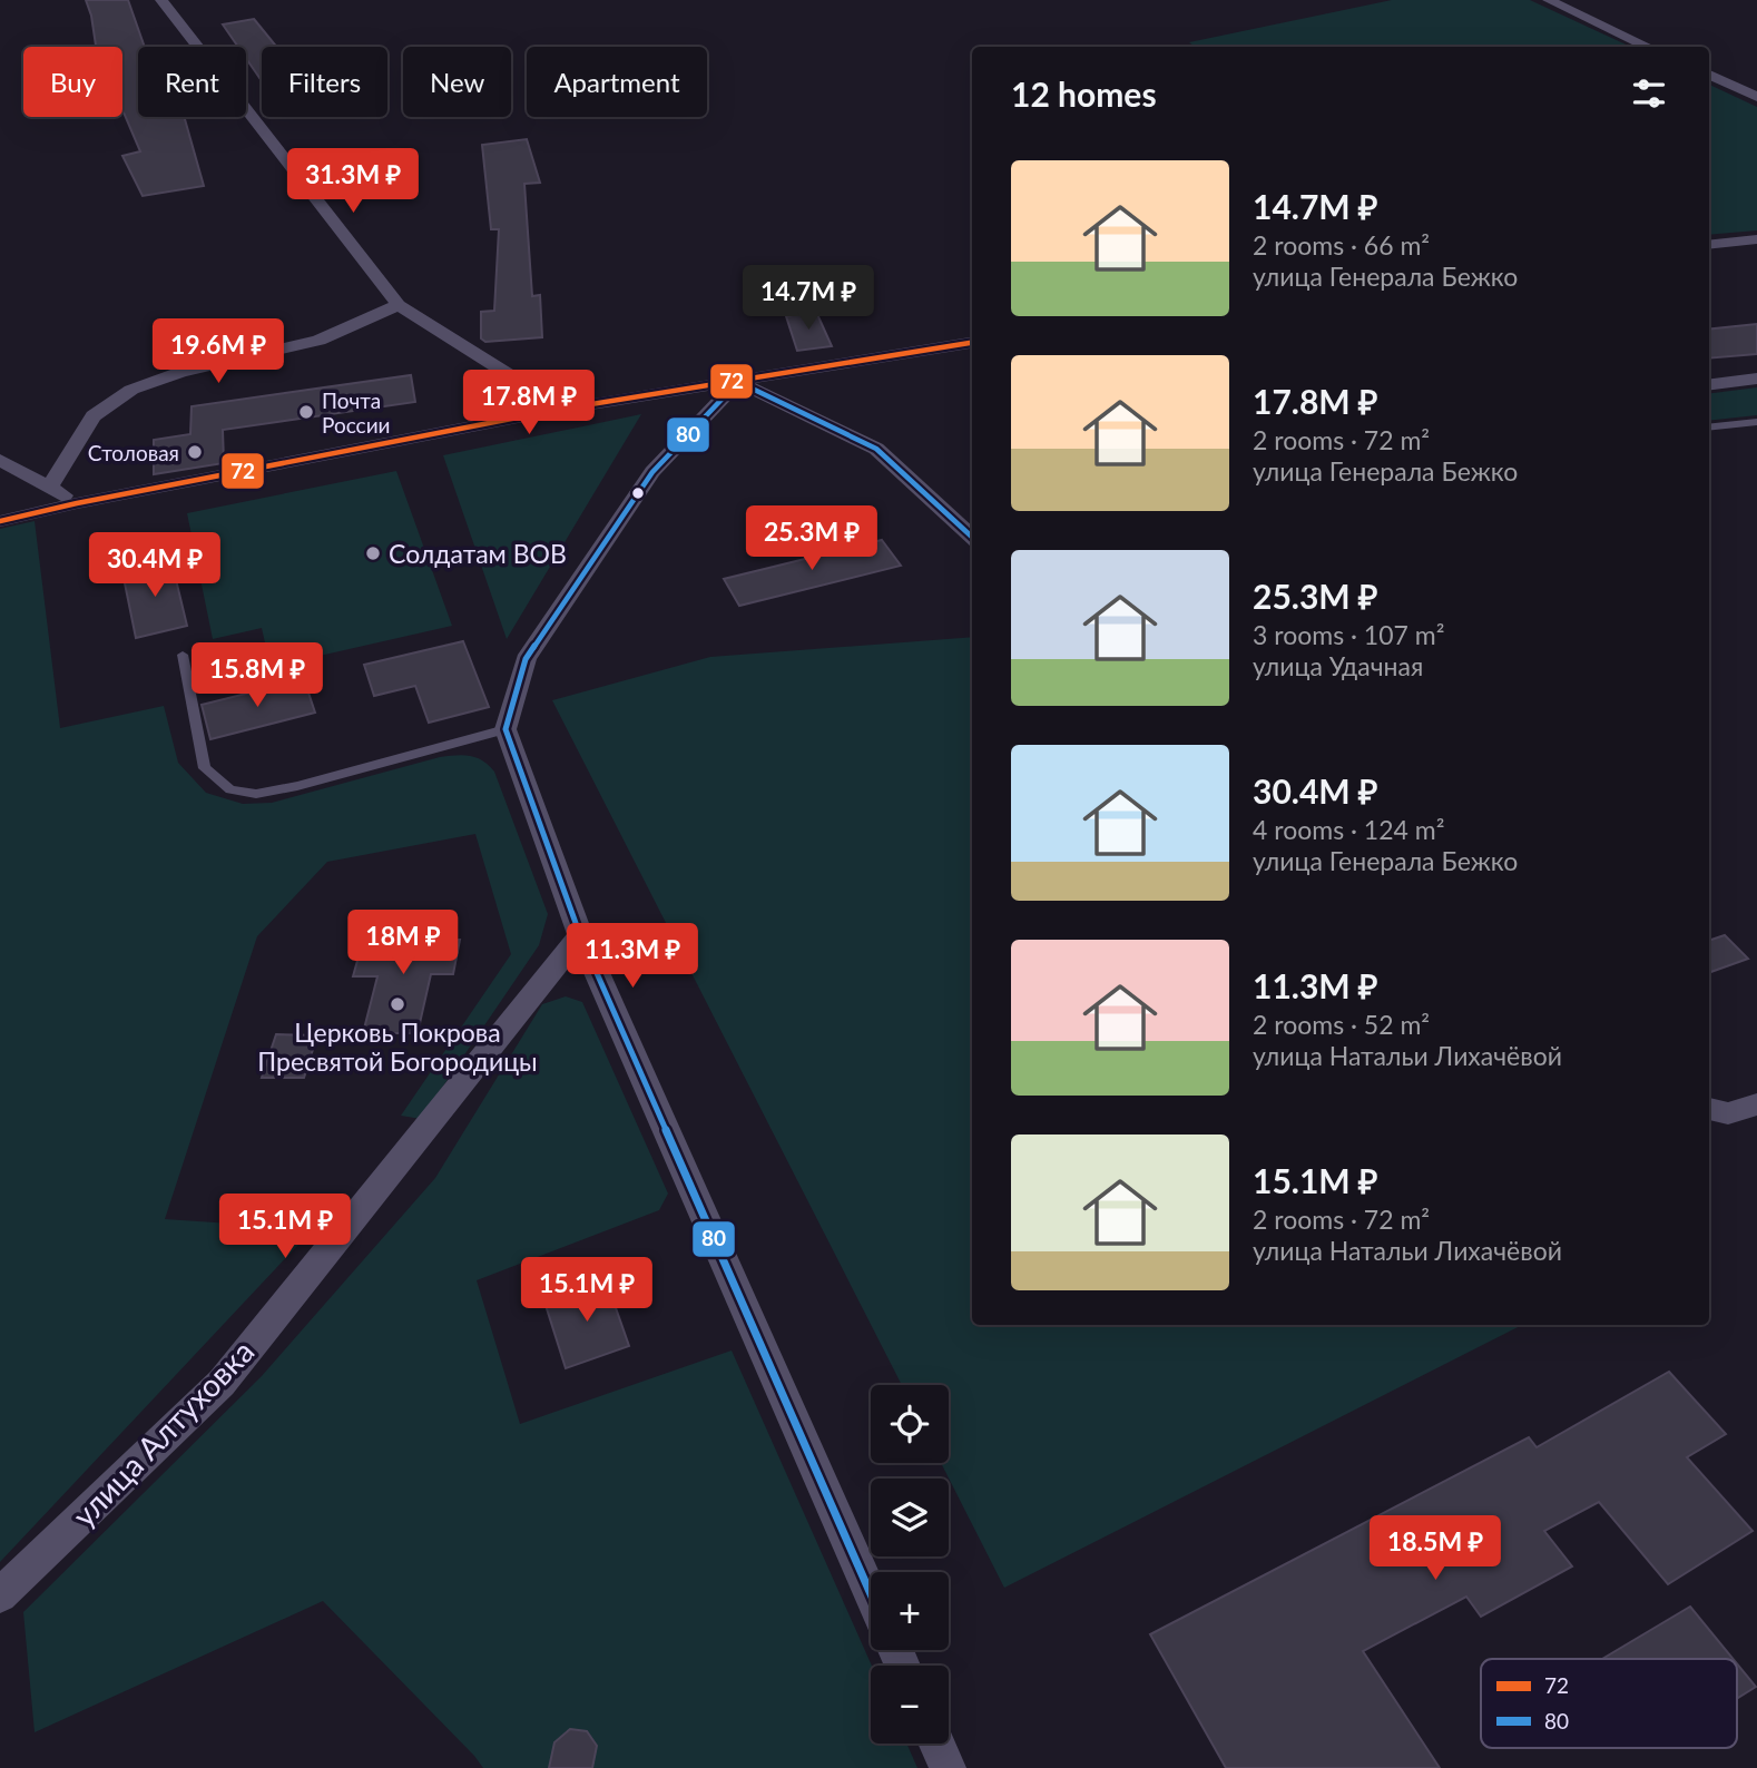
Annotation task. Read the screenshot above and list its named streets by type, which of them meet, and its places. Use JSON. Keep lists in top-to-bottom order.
{
  "streets": {
    "street": ["улица Алтуховка"]
  },
  "places": [
    "Почта России",
    "Столовая",
    "Солдатам ВОВ",
    "Церковь Покрова Пресвятой Богородицы"
  ],
  "lines": ["transit line 72", "transit line 80"],
  "legend": ["72", "80"],
  "page": {
    "chip": [
      "Buy",
      "Rent",
      "Filters",
      "New",
      "Apartment"
    ],
    "heading": "12 homes",
    "list": [
      {
        "name": "14.7M ₽",
        "note": "2 rooms · 66 m² · улица Генерала Бежко"
      },
      {
        "name": "17.8M ₽",
        "note": "2 rooms · 72 m² · улица Генерала Бежко"
      },
      {
        "name": "25.3M ₽",
        "note": "3 rooms · 107 m² · улица Удачная"
      },
      {
        "name": "30.4M ₽",
        "note": "4 rooms · 124 m² · улица Генерала Бежко"
      },
      {
        "name": "11.3M ₽",
        "note": "2 rooms · 52 m² · улица Натальи Лихачёвой"
      },
      {
        "name": "15.1M ₽",
        "note": "2 rooms · 72 m² · улица Натальи Лихачёвой"
      }
    ],
    "price": [
      "31.3M ₽",
      "14.7M ₽",
      "19.6M ₽",
      "17.8M ₽",
      "25.3M ₽",
      "30.4M ₽",
      "15.8M ₽",
      "18M ₽",
      "11.3M ₽",
      "15.1M ₽",
      "15.1M ₽",
      "18.5M ₽"
    ],
    "map_buttons": ["+", "−"]
  }
}
